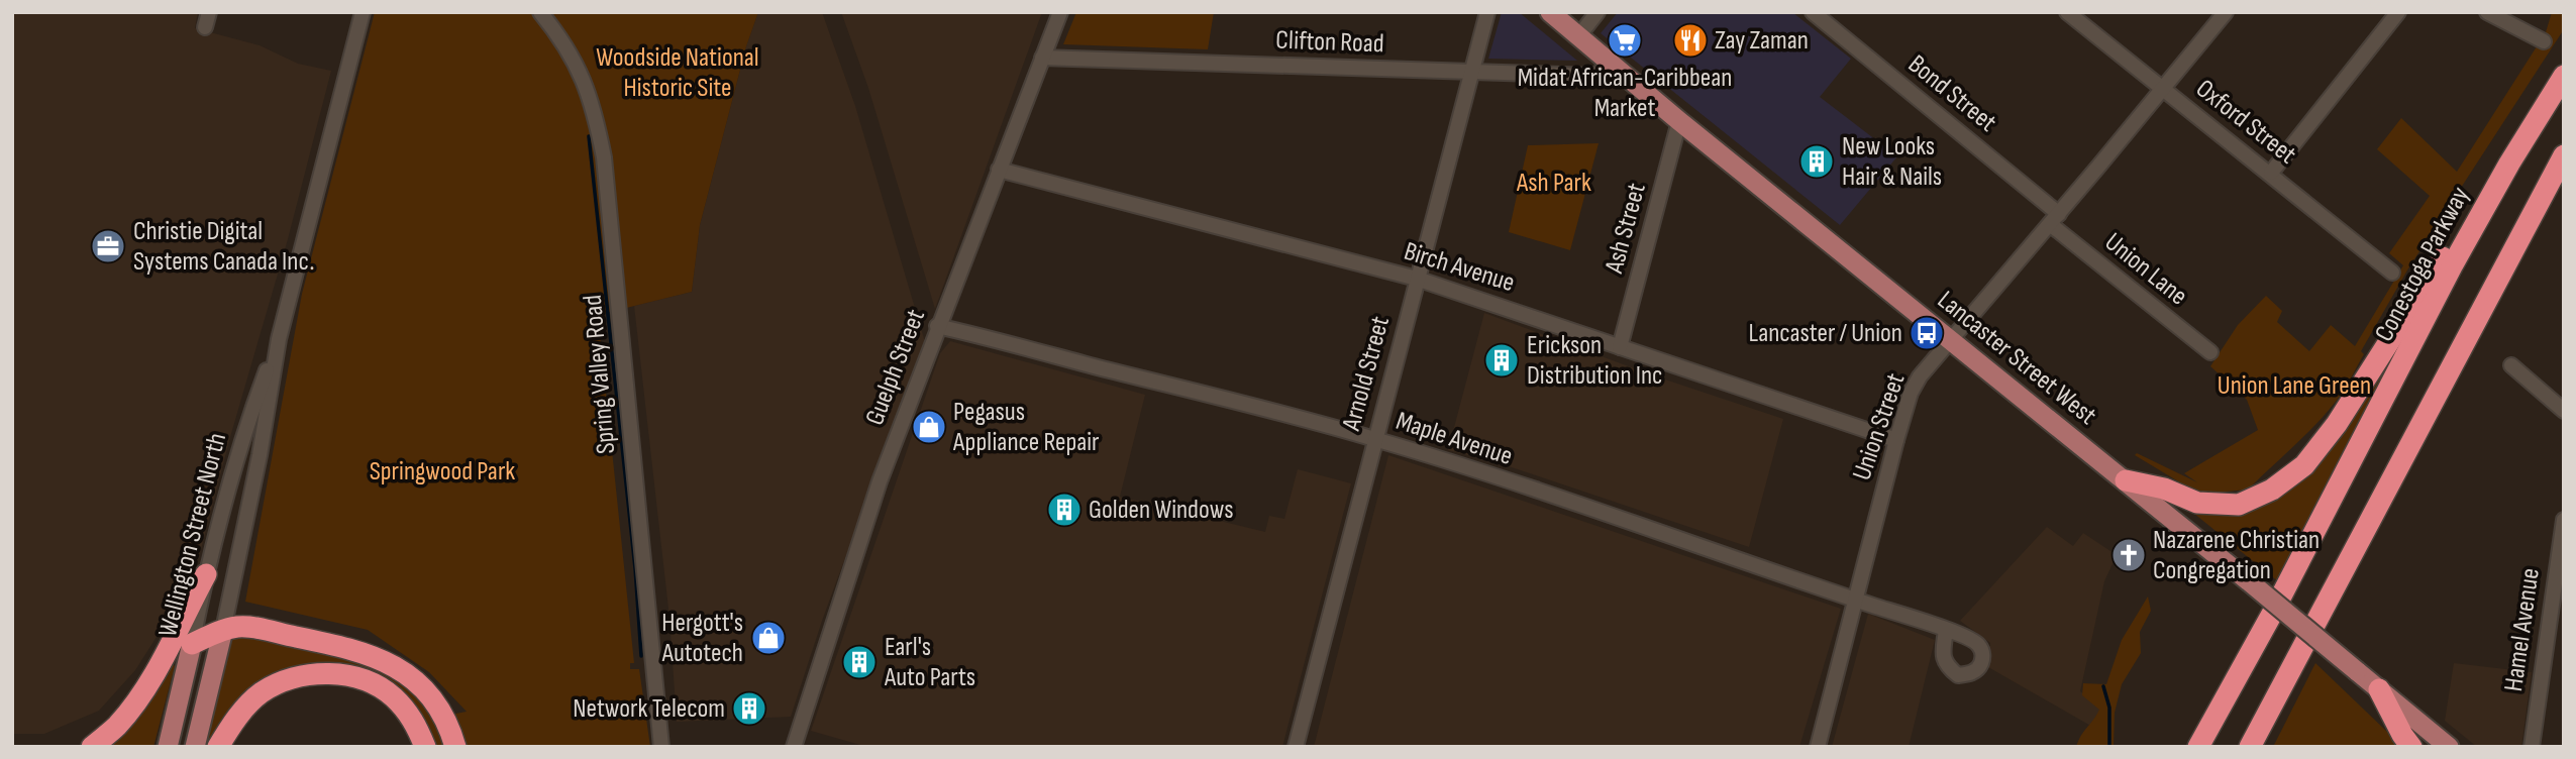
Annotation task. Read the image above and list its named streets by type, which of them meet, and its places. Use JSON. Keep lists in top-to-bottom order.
{
  "streets": {
    "highway": ["Conestoga Parkway"],
    "main road": ["Lancaster Street West", "Wellington Street North"],
    "street": [
      "Clifton Road",
      "Bond Street",
      "Oxford Street",
      "Ash Street",
      "Birch Avenue",
      "Union Lane",
      "Guelph Street",
      "Arnold Street",
      "Spring Valley Road",
      "Union Street",
      "Maple Avenue",
      "Hamel Avenue"
    ]
  },
  "crossings": [
    ["Clifton Road", "Lancaster Street West"],
    ["Clifton Road", "Guelph Street"],
    ["Clifton Road", "Arnold Street"],
    ["Bond Street", "Union Lane"],
    ["Bond Street", "Union Street"],
    ["Oxford Street", "Union Street"],
    ["Ash Street", "Birch Avenue"],
    ["Ash Street", "Lancaster Street West"],
    ["Birch Avenue", "Guelph Street"],
    ["Birch Avenue", "Arnold Street"],
    ["Birch Avenue", "Union Street"],
    ["Union Lane", "Union Street"],
    ["Lancaster Street West", "Union Street"],
    ["Guelph Street", "Maple Avenue"],
    ["Arnold Street", "Maple Avenue"],
    ["Union Street", "Maple Avenue"]
  ],
  "parks": [
    "Woodside National Historic Site",
    "Ash Park",
    "Union Lane Green",
    "Springwood Park"
  ],
  "places": {
    "supermarket": ["Midat African-Caribbean Market"],
    "restaurant": ["Zay Zaman"],
    "building": [
      "New Looks Hair & Nails",
      "Erickson Distribution Inc",
      "Golden Windows",
      "Earl's Auto Parts",
      "Network Telecom"
    ],
    "office": ["Christie Digital Systems Canada Inc."],
    "bus stop": ["Lancaster / Union"],
    "shop": ["Pegasus Appliance Repair", "Hergott's Autotech"],
    "church": ["Nazarene Christian Congregation"]
  }
}
